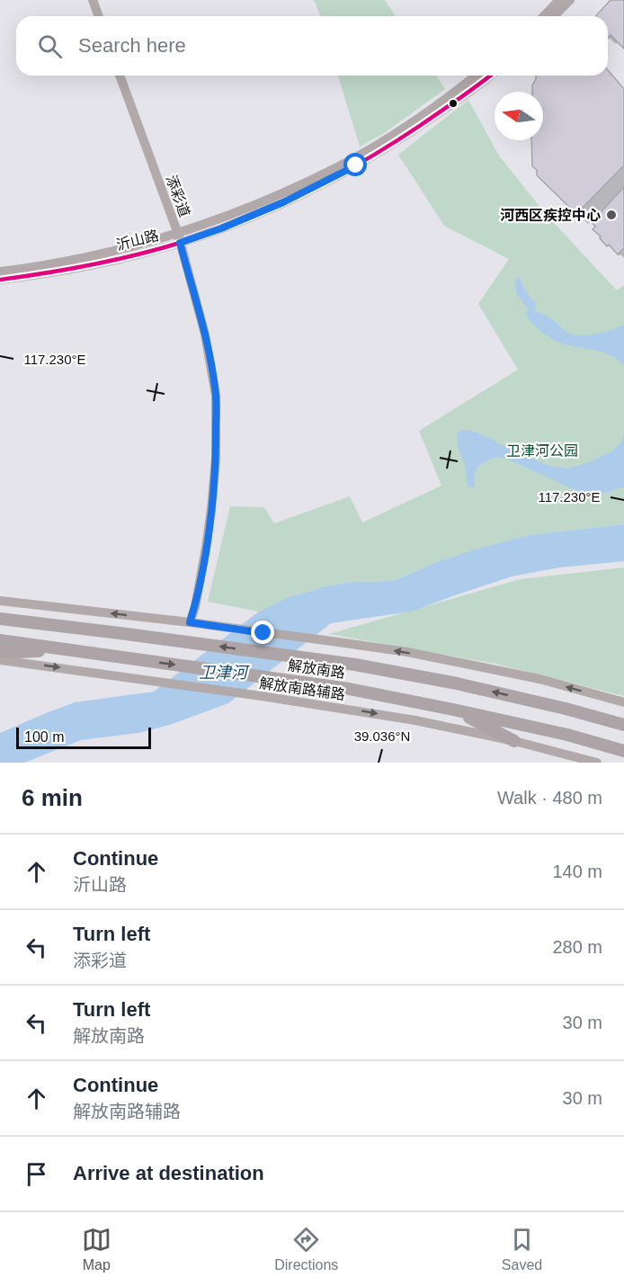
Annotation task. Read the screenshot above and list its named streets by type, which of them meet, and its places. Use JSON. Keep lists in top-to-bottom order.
{
  "streets": {
    "highway": ["解放南路"],
    "street": ["添彩道", "沂山路", "解放南路辅路"]
  },
  "crossings": [
    ["添彩道", "沂山路"]
  ],
  "water": ["卫津河"],
  "parks": ["卫津河公园"],
  "places": ["河西区疾控中心"],
  "scale_bar": "100 m",
  "north": "left",
  "page": {
    "search": "Search here",
    "scale": "100 m",
    "heading": ["6 min", "Walk · 480 m"],
    "list": [
      ["Continue", "沂山路", "140 m"],
      ["Turn left", "添彩道", "280 m"],
      ["Turn left", "解放南路", "30 m"],
      ["Continue", "解放南路辅路", "30 m"],
      "Arrive at destination"
    ],
    "nav": ["Map", "Directions", "Saved"]
  },
  "coordinates": ["117.230°E", "39.036°N"]
}
